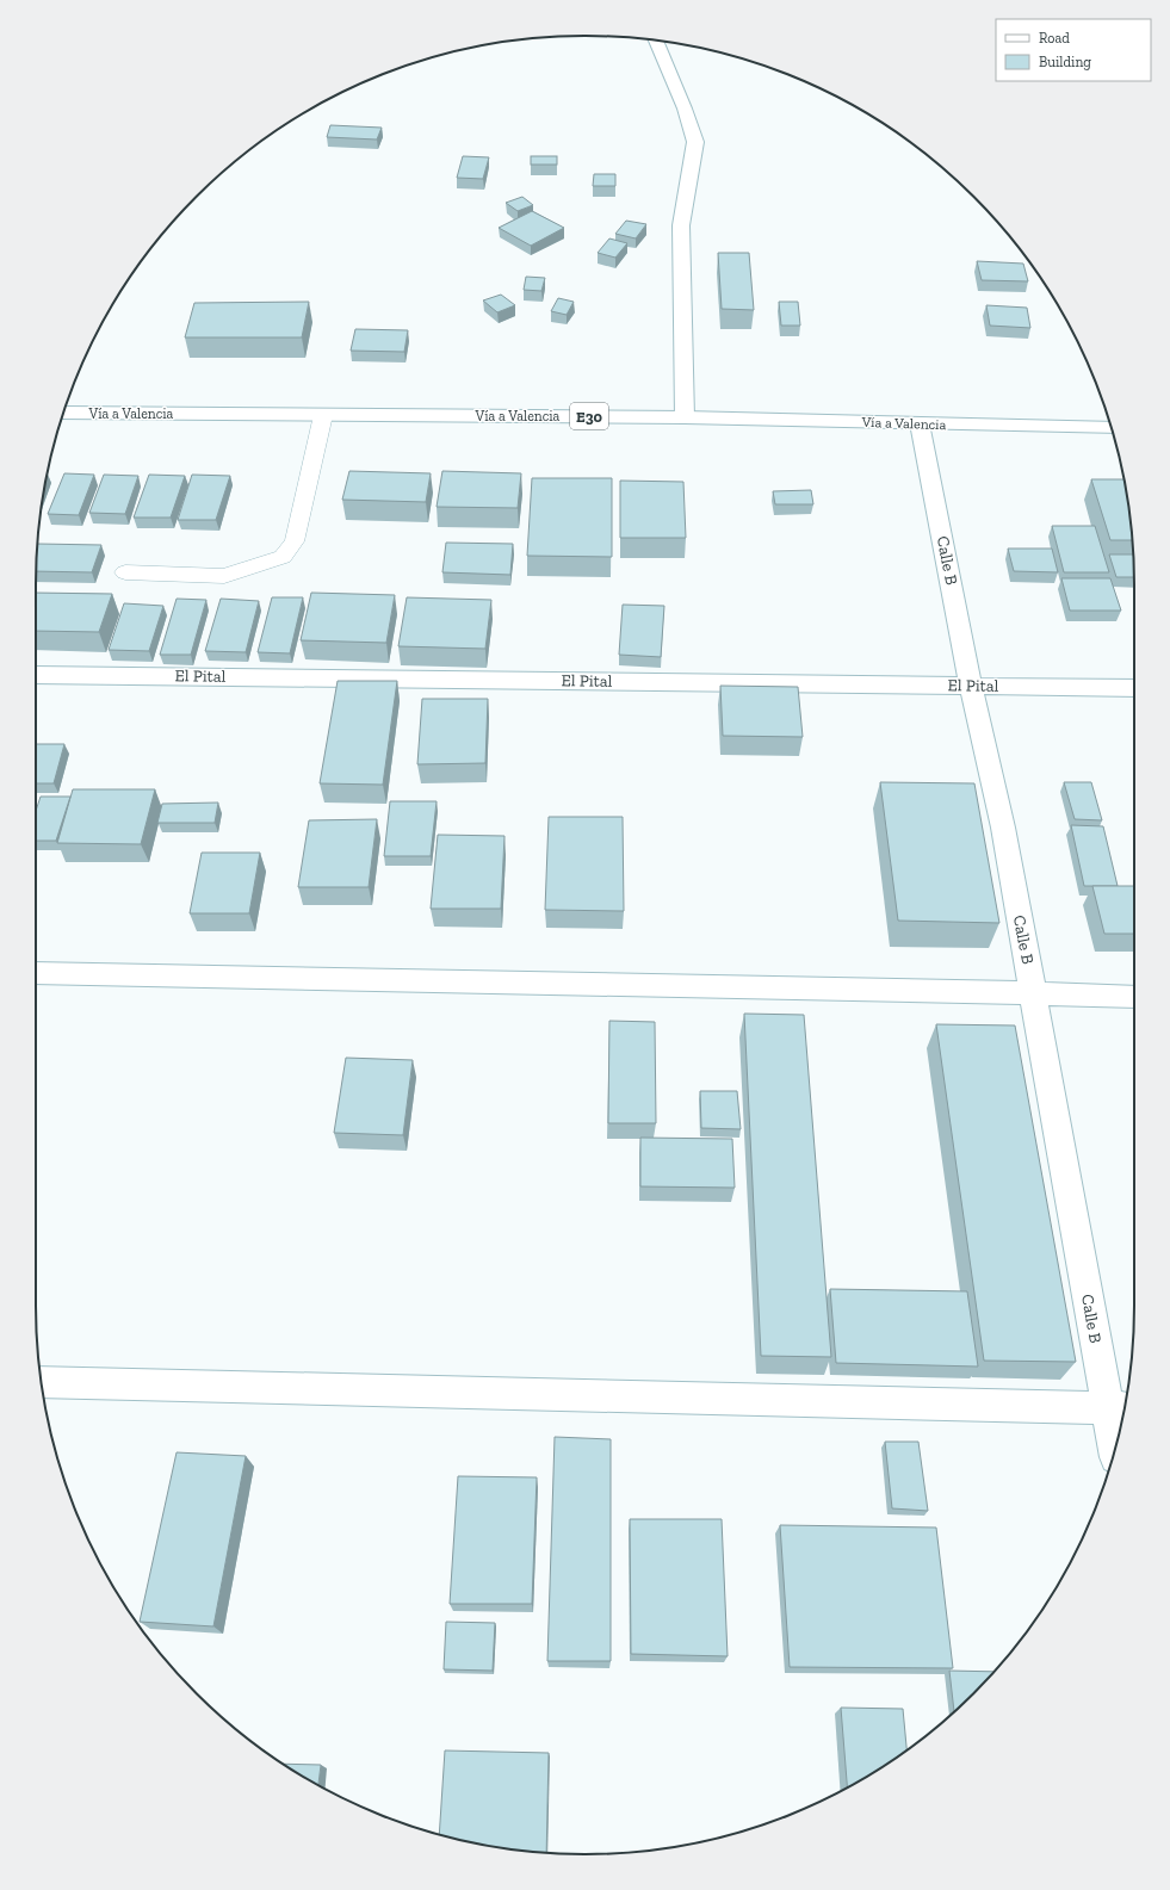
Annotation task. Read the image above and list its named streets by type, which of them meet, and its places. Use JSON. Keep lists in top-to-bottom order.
{
  "streets": {
    "main road": [
      "Vía a Valencia",
      "E30",
      "Calle B",
      "El Pital"
    ]
  },
  "crossings": [
    ["Vía a Valencia", "Calle B"],
    ["Calle B", "El Pital"]
  ],
  "legend": ["Road", "Building"]
}
